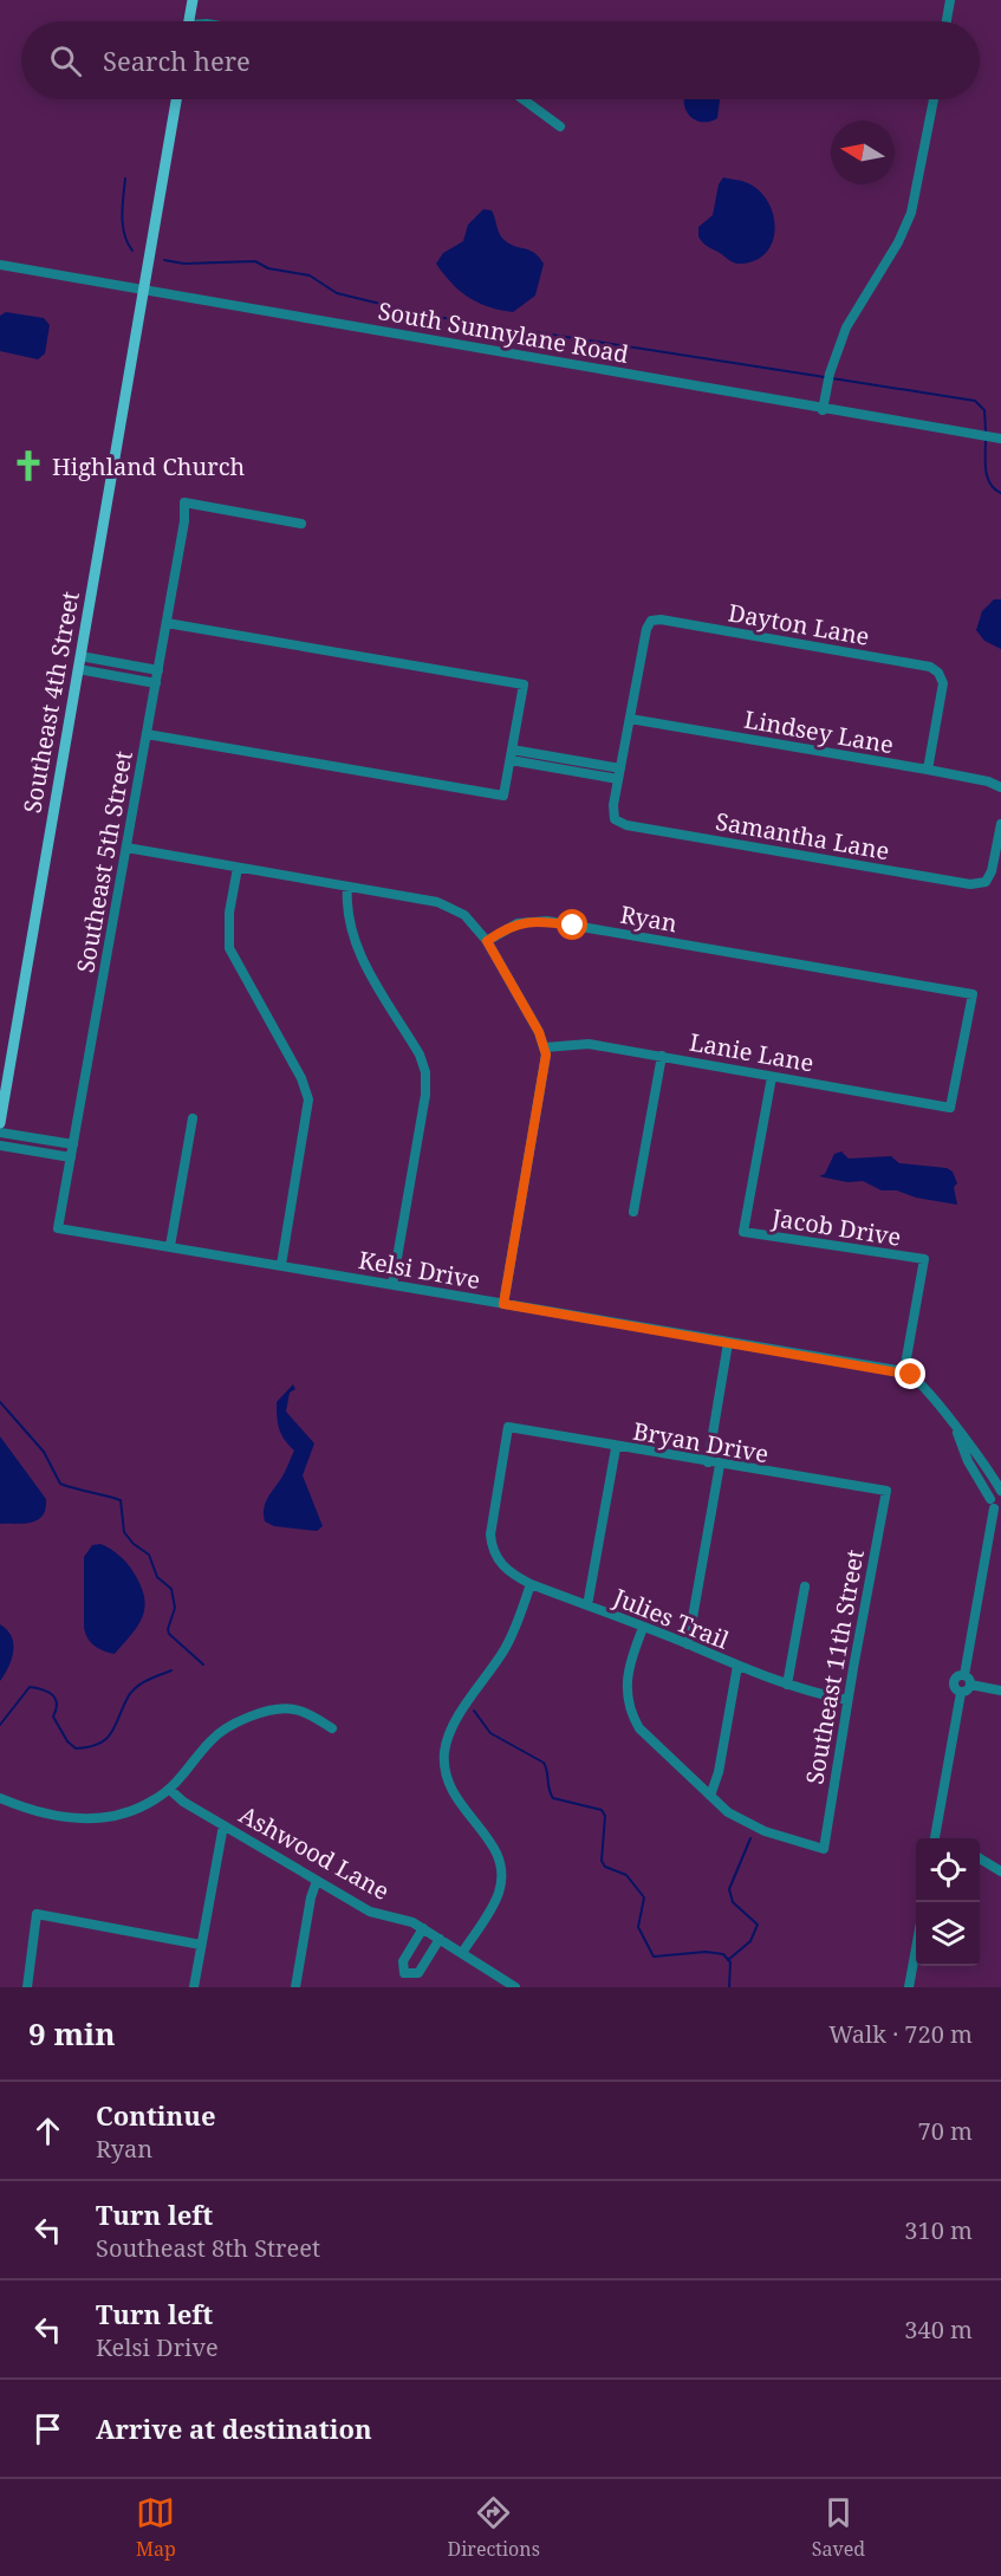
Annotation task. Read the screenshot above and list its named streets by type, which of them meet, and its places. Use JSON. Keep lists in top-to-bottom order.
{
  "streets": {
    "main road": ["Southeast 4th Street"],
    "street": [
      "South Sunnylane Road",
      "Dayton Lane",
      "Lindsey Lane",
      "Samantha Lane",
      "Southeast 5th Street",
      "Ryan",
      "Lanie Lane",
      "Jacob Drive",
      "Kelsi Drive",
      "Bryan Drive",
      "Julies Trail",
      "Southeast 11th Street",
      "Ashwood Lane"
    ]
  },
  "crossings": [
    ["South Sunnylane Road", "Southeast 4th Street"],
    ["Dayton Lane", "Lindsey Lane"],
    ["Southeast 5th Street", "Kelsi Drive"],
    ["Ryan", "Lanie Lane"],
    ["Lanie Lane", "Jacob Drive"],
    ["Jacob Drive", "Kelsi Drive"],
    ["Bryan Drive", "Julies Trail"],
    ["Bryan Drive", "Southeast 11th Street"],
    ["Julies Trail", "Southeast 11th Street"]
  ],
  "places": {
    "church": ["Highland Church"]
  },
  "north": "left",
  "page": {
    "search": "Search here",
    "heading": ["9 min", "Walk · 720 m"],
    "list": [
      ["Continue", "Ryan", "70 m"],
      ["Turn left", "Southeast 8th Street", "310 m"],
      ["Turn left", "Kelsi Drive", "340 m"],
      "Arrive at destination"
    ],
    "nav": ["Map", "Directions", "Saved"]
  }
}
